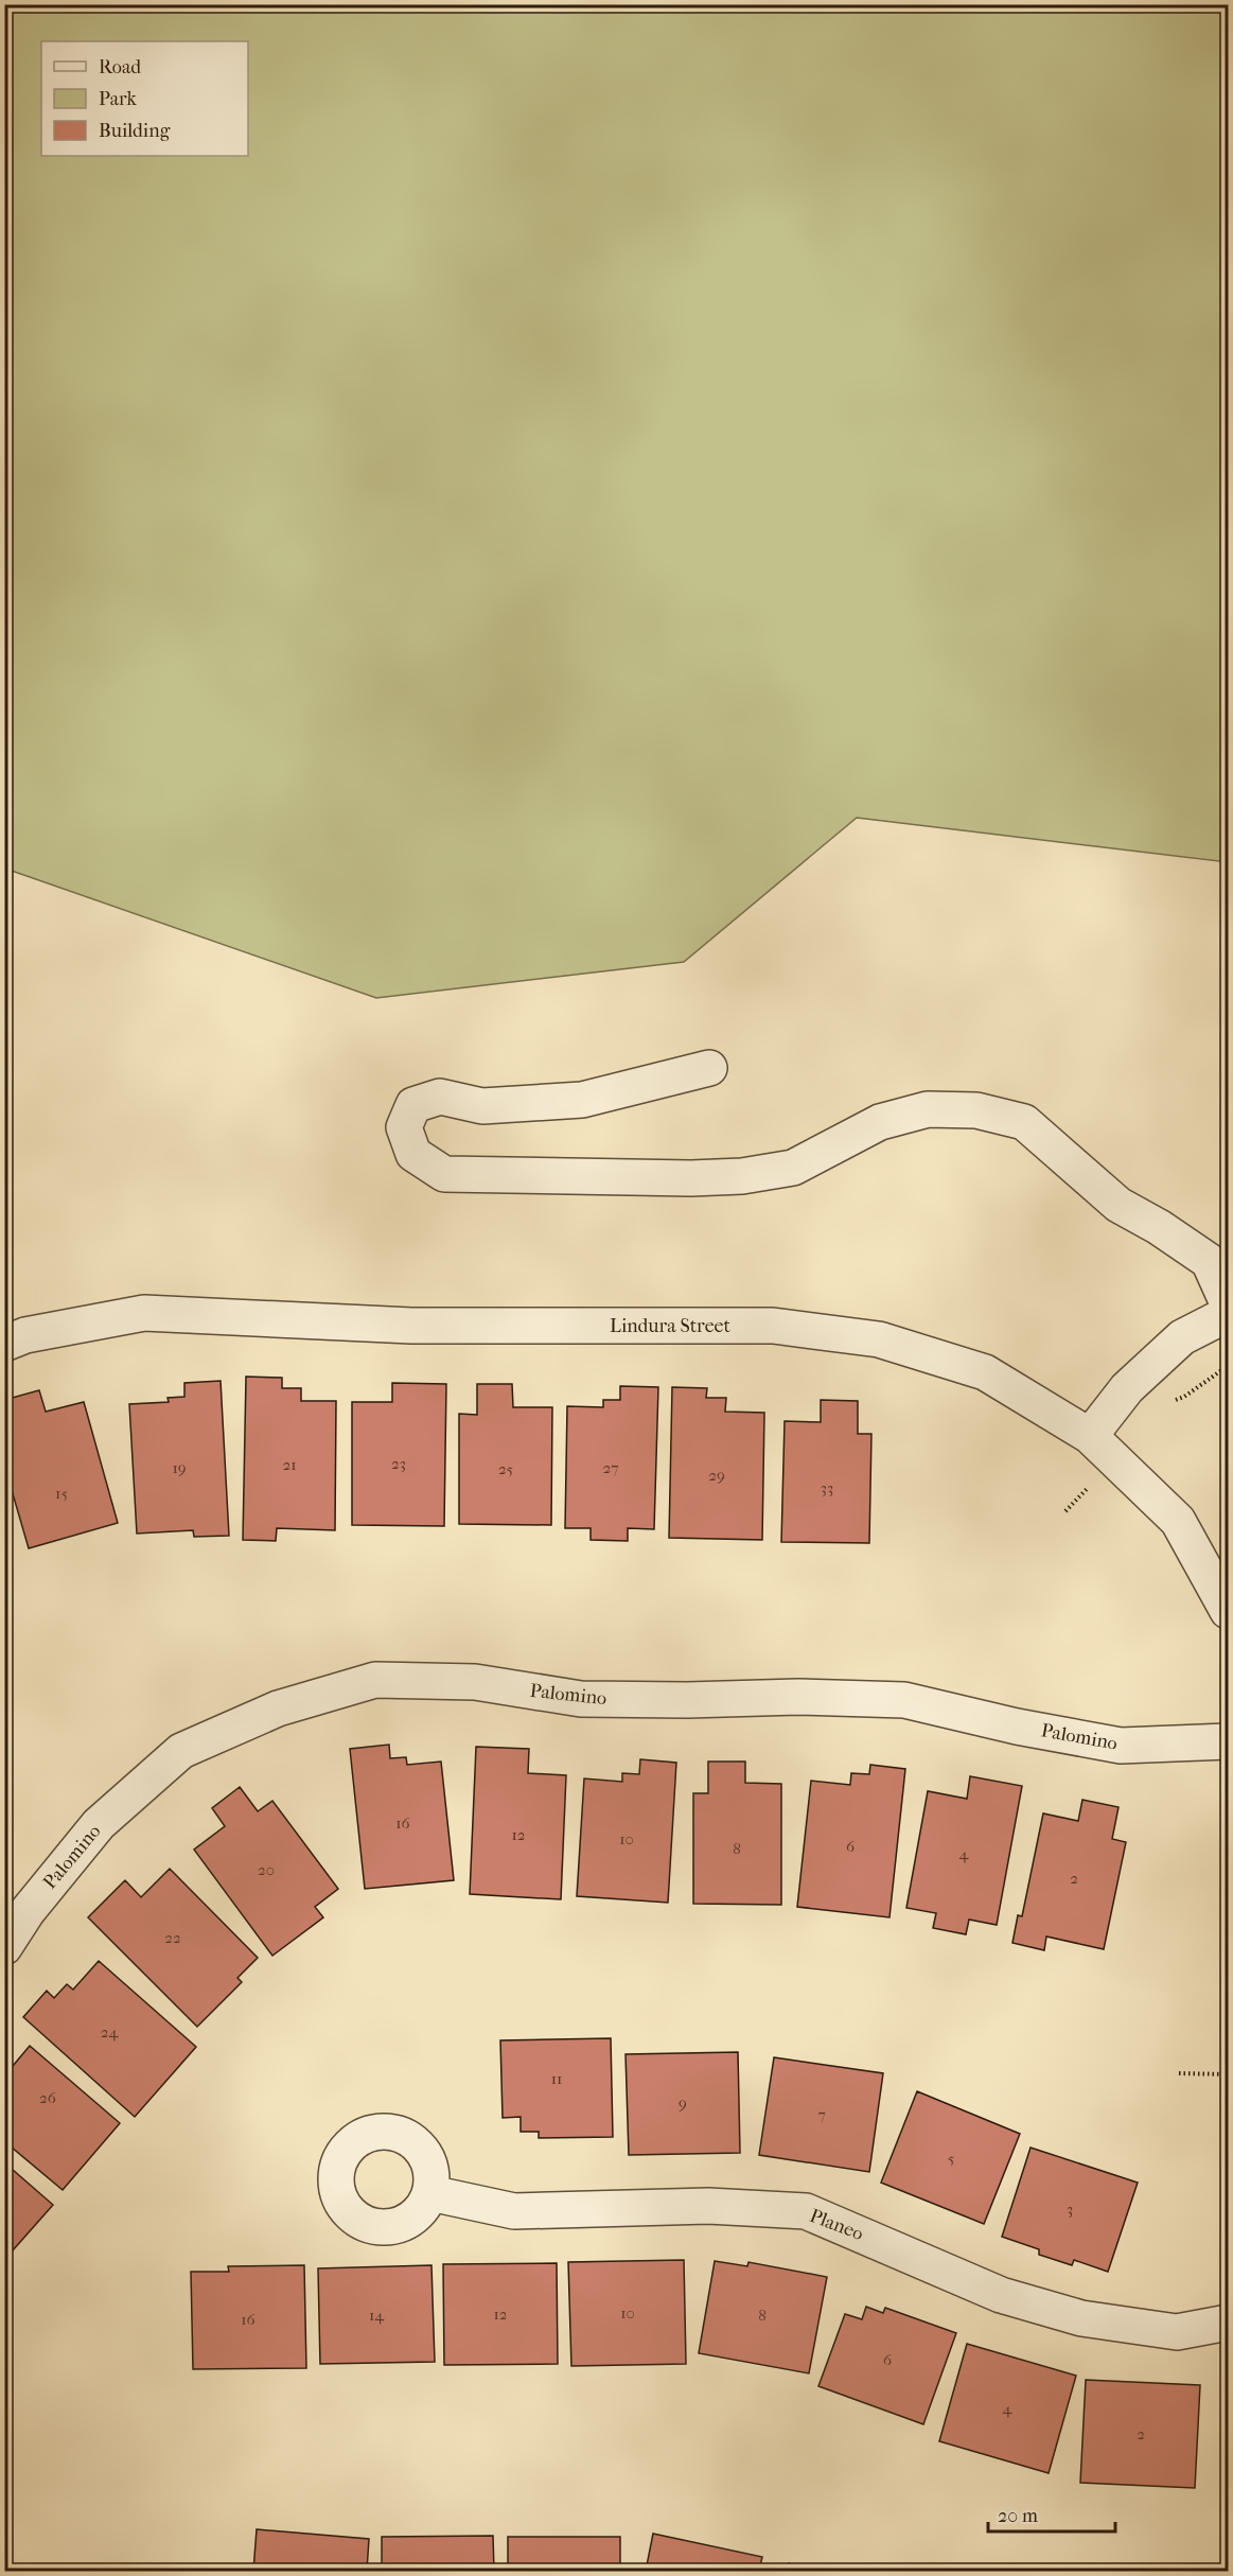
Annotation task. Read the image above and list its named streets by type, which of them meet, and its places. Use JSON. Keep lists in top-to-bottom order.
{
  "streets": {
    "street": ["Lindura Street", "Palomino", "Planeo"]
  },
  "house_numbers": [
    "23",
    "21",
    "19",
    "27",
    "25",
    "29",
    "33",
    "15",
    "16",
    "12",
    "10",
    "6",
    "8",
    "4",
    "20",
    "2",
    "22",
    "24",
    "11",
    "26",
    "9",
    "7",
    "5",
    "3",
    "10",
    "12",
    "14",
    "8",
    "16",
    "6",
    "4",
    "2"
  ],
  "legend": ["Road", "Park", "Building"],
  "scale_bar": "20 m"
}
